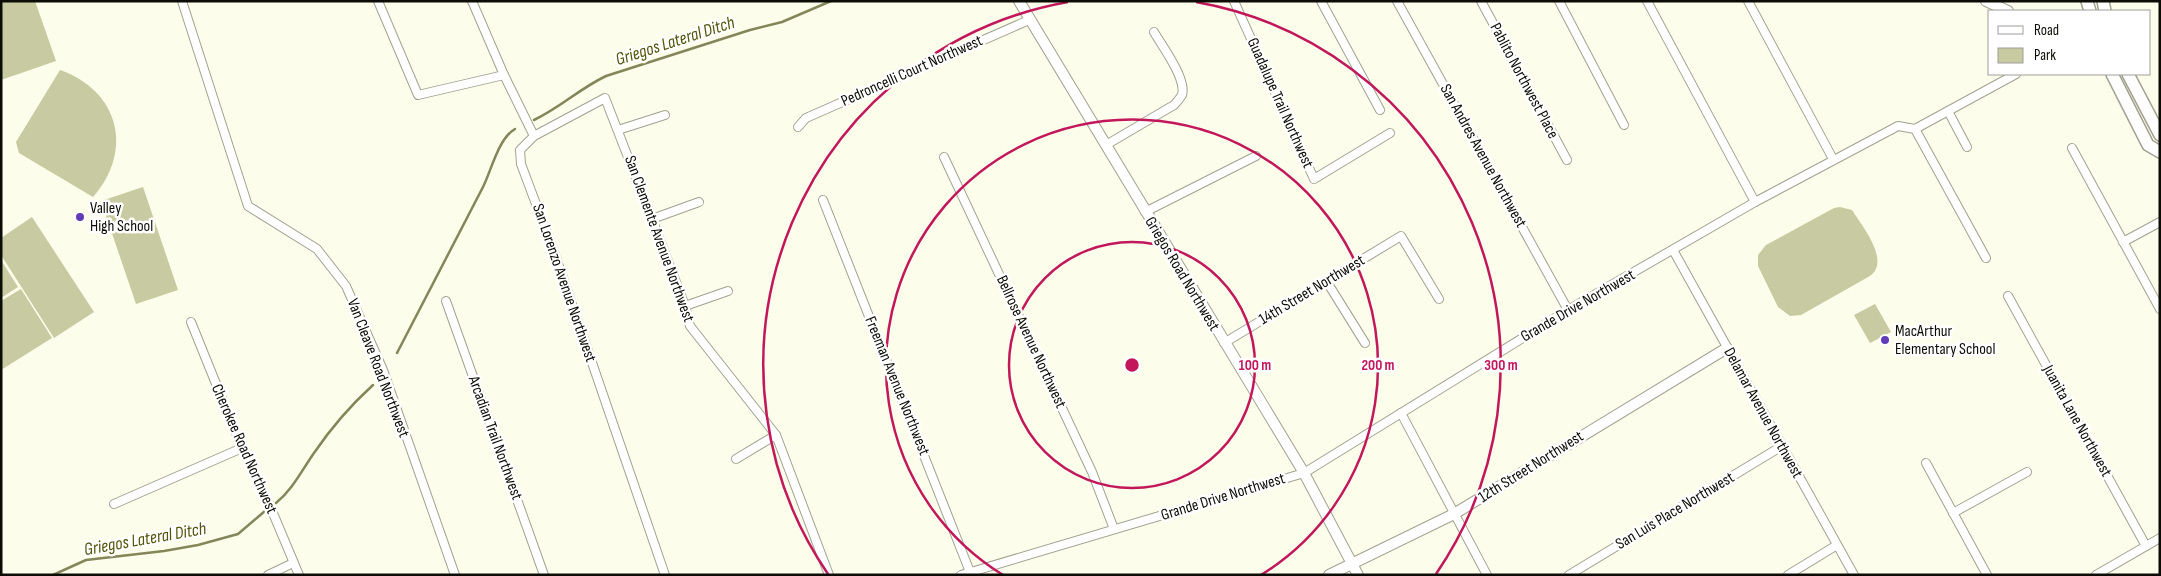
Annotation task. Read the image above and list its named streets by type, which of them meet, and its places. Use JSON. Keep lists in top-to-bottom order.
{
  "streets": {
    "main road": ["Griegos Road Northwest", "12th Street Northwest"],
    "street": [
      "Pedroncelli Court Northwest",
      "Pablito Northwest Place",
      "Guadalupe Trail Northwest",
      "San Andres Avenue Northwest",
      "San Clemente Avenue Northwest",
      "San Lorenzo Avenue Northwest",
      "14th Street Northwest",
      "Grande Drive Northwest",
      "Bellrose Avenue Northwest",
      "Van Cleave Road Northwest",
      "Freeman Avenue Northwest",
      "Delamar Avenue Northwest",
      "Juanita Lane Northwest",
      "Arcadian Trail Northwest",
      "Cherokee Road Northwest",
      "San Luis Place Northwest"
    ]
  },
  "crossings": [
    ["Pedroncelli Court Northwest", "Griegos Road Northwest"],
    ["San Andres Avenue Northwest", "Grande Drive Northwest"],
    ["San Clemente Avenue Northwest", "San Lorenzo Avenue Northwest"],
    ["Griegos Road Northwest", "14th Street Northwest"],
    ["Griegos Road Northwest", "Grande Drive Northwest"],
    ["Griegos Road Northwest", "12th Street Northwest"],
    ["Grande Drive Northwest", "Bellrose Avenue Northwest"],
    ["Grande Drive Northwest", "Freeman Avenue Northwest"],
    ["Grande Drive Northwest", "Delamar Avenue Northwest"],
    ["Delamar Avenue Northwest", "12th Street Northwest"],
    ["Delamar Avenue Northwest", "San Luis Place Northwest"]
  ],
  "water": ["Griegos Lateral Ditch"],
  "places": ["Valley High School", "MacArthur Elementary School"],
  "legend": ["Road", "Park"],
  "rings": ["100 m", "200 m", "300 m"]
}
